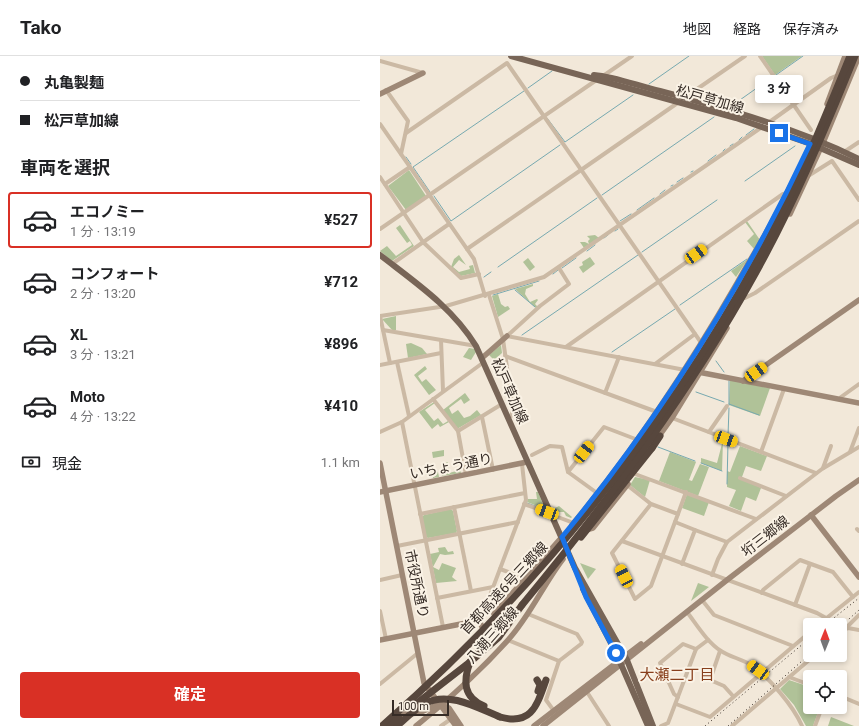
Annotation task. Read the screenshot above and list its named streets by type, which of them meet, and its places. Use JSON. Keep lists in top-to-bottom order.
{
  "streets": {
    "highway": ["首都高速6号三郷線"],
    "main road": [
      "松戸草加線",
      "いちょう通り",
      "垳三郷線",
      "市役所通り",
      "八潮三郷線"
    ]
  },
  "crossings": [
    ["松戸草加線", "いちょう通り"],
    ["松戸草加線", "垳三郷線"],
    ["松戸草加線", "首都高速6号三郷線"],
    ["松戸草加線", "八潮三郷線"],
    ["いちょう通り", "市役所通り"],
    ["市役所通り", "八潮三郷線"],
    ["首都高速6号三郷線", "八潮三郷線"]
  ],
  "districts": ["大瀬二丁目"],
  "scale_bar": "100 m",
  "north": "top",
  "page": {
    "header": "Tako",
    "nav": ["地図", "経路", "保存済み"],
    "banner": ["丸亀製麺", "松戸草加線"],
    "bubble": "3 分",
    "heading": "車両を選択",
    "list": [
      {
        "name": "エコノミー",
        "note": "1 分 · 13:19",
        "value": "¥527"
      },
      {
        "name": "コンフォート",
        "note": "2 分 · 13:20",
        "value": "¥712"
      },
      {
        "name": "XL",
        "note": "3 分 · 13:21",
        "value": "¥896"
      },
      {
        "name": "Moto",
        "note": "4 分 · 13:22",
        "value": "¥410"
      }
    ],
    "pay": ["現金", "1.1 km"],
    "buttons": "確定",
    "scale": "100 m"
  }
}
